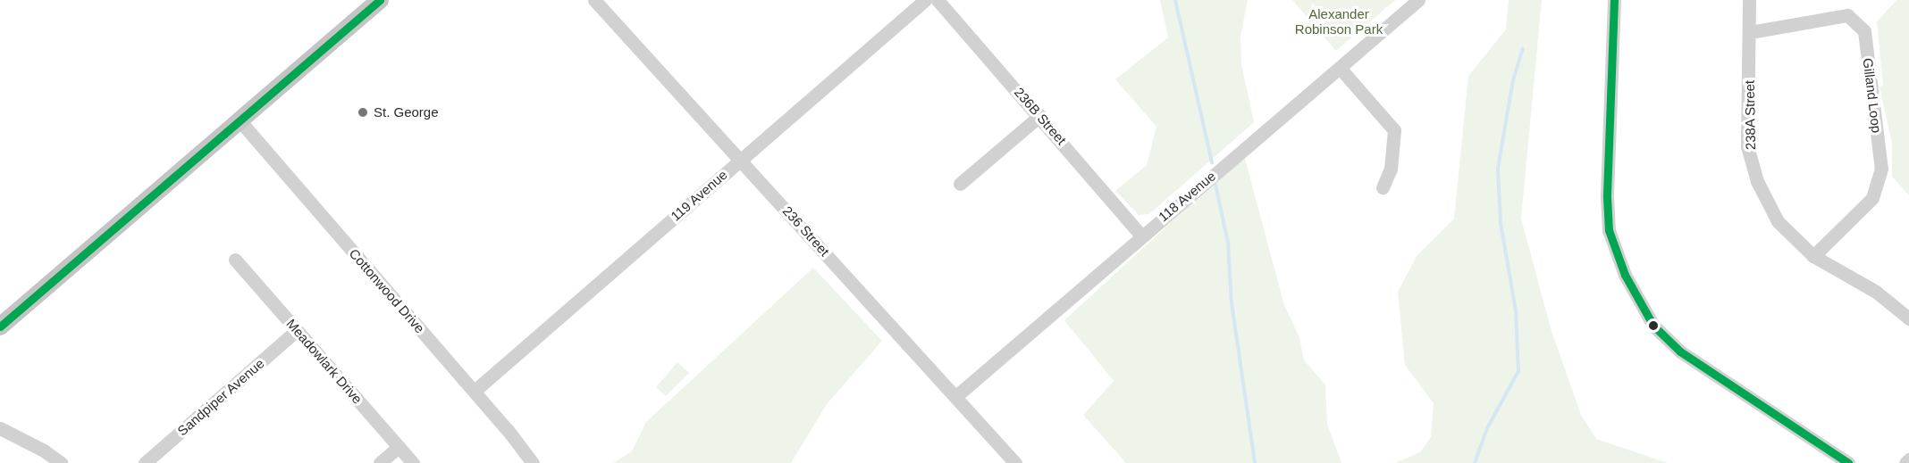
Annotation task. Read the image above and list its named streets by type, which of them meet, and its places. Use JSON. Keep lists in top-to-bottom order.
{
  "streets": {
    "street": [
      "Gilland Loop",
      "238A Street",
      "236B Street",
      "119 Avenue",
      "118 Avenue",
      "236 Street",
      "Cottonwood Drive",
      "Meadowlark Drive",
      "Sandpiper Avenue"
    ]
  },
  "crossings": [
    ["Gilland Loop", "238A Street"],
    ["236B Street", "118 Avenue"],
    ["119 Avenue", "236 Street"],
    ["119 Avenue", "Cottonwood Drive"],
    ["118 Avenue", "236 Street"],
    ["Meadowlark Drive", "Sandpiper Avenue"]
  ],
  "parks": ["Alexander Robinson Park"],
  "places": ["St. George"]
}
